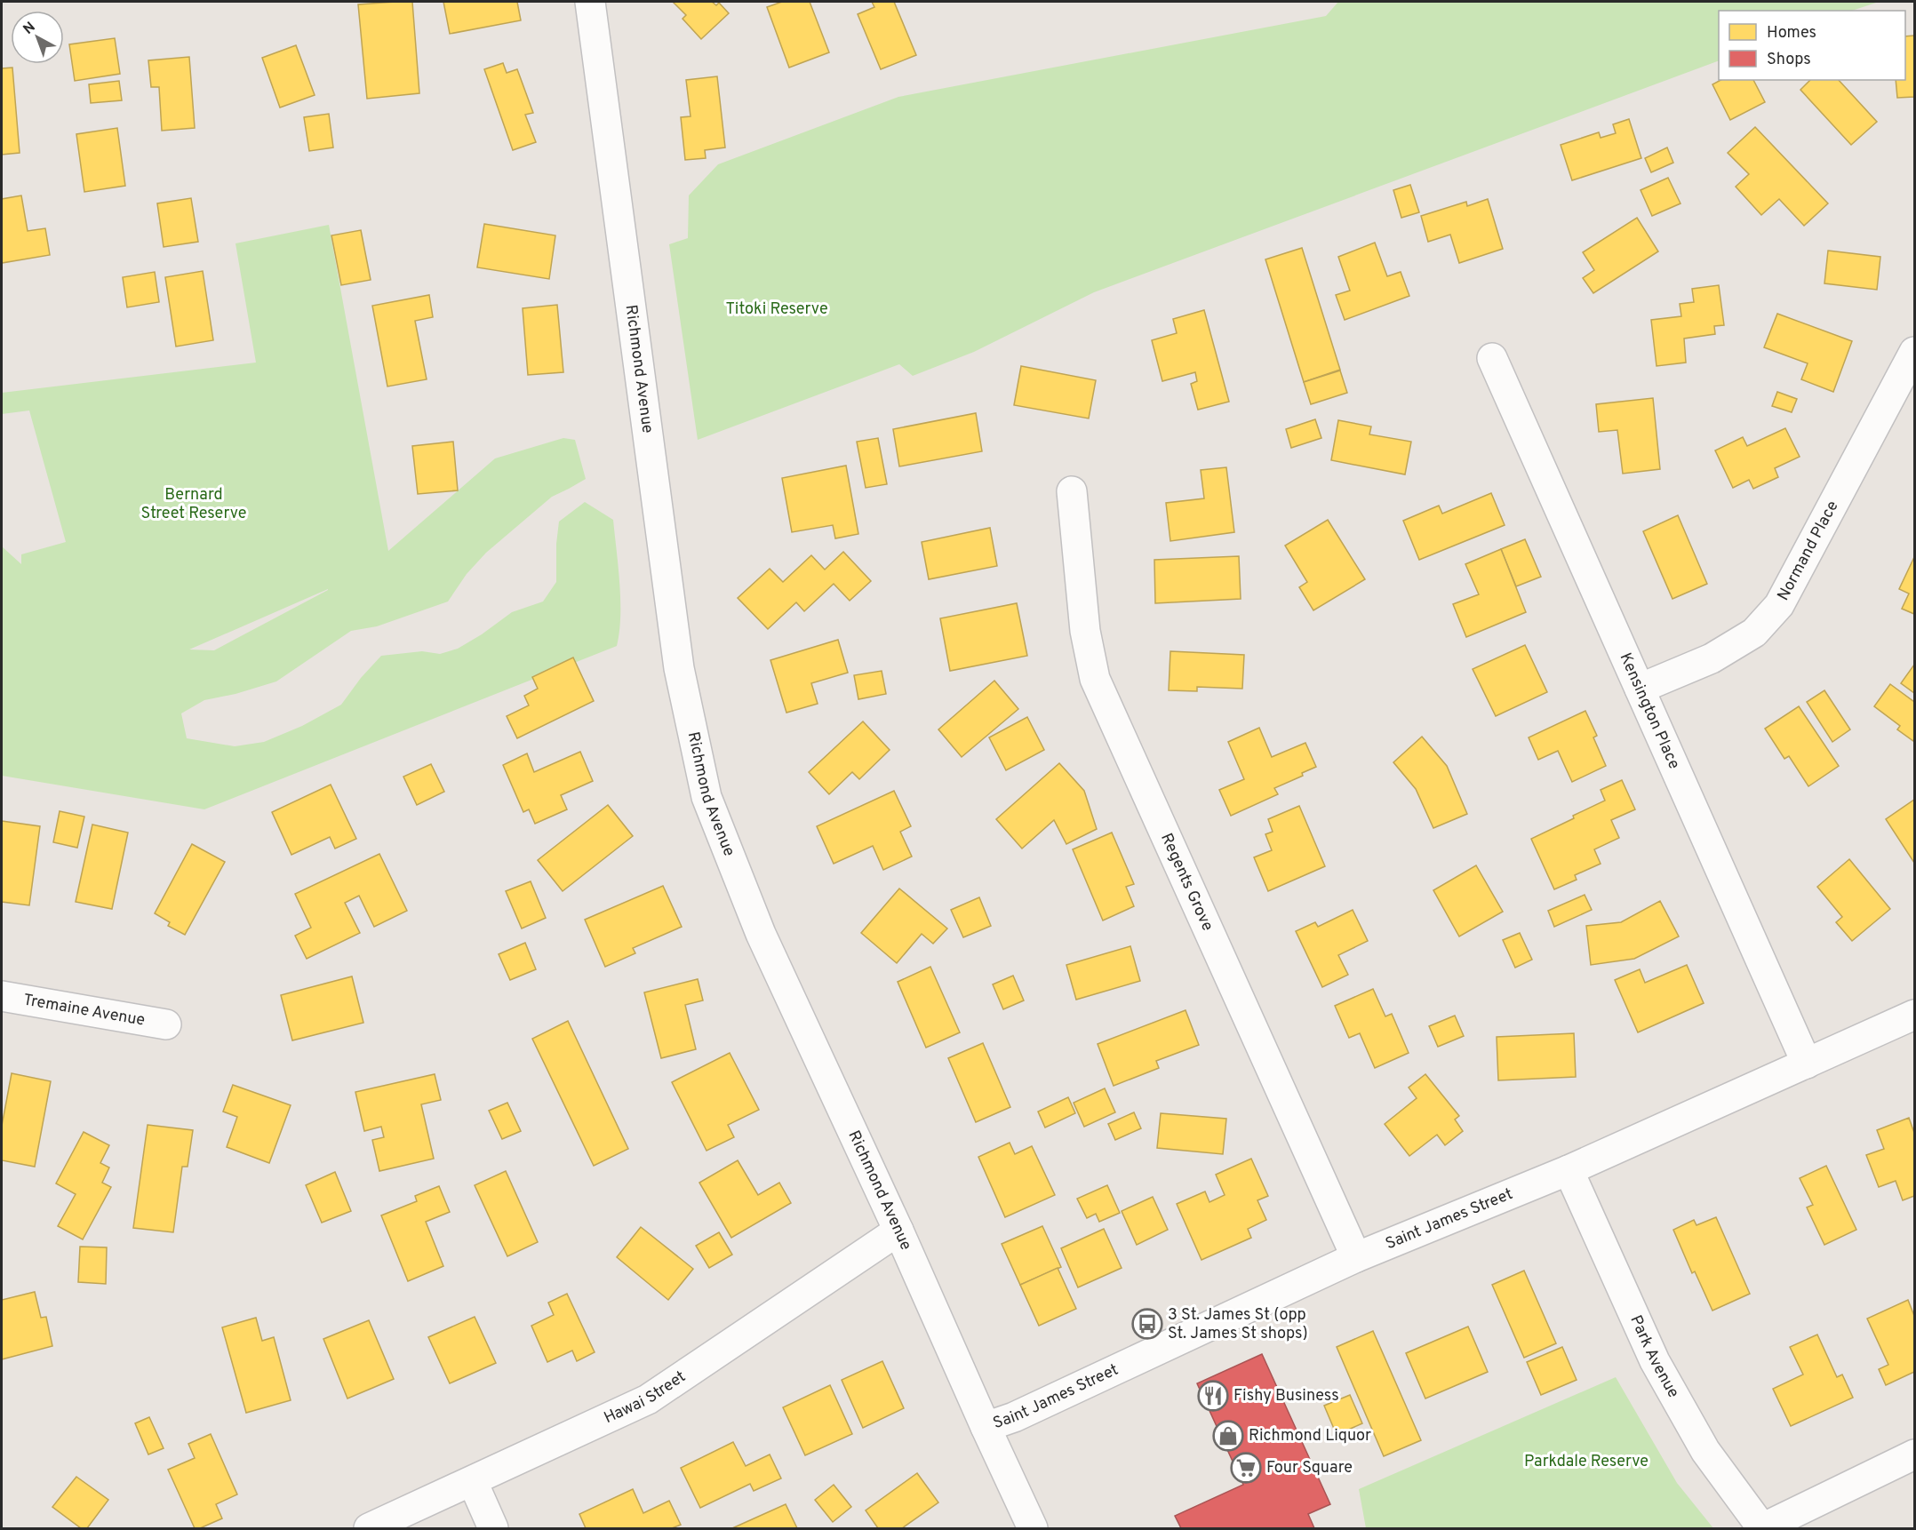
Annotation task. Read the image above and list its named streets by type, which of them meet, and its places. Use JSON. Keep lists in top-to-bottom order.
{
  "streets": {
    "street": [
      "Richmond Avenue",
      "Normand Place",
      "Kensington Place",
      "Regents Grove",
      "Tremaine Avenue",
      "Saint James Street",
      "Park Avenue",
      "Hawai Street"
    ]
  },
  "crossings": [
    ["Richmond Avenue", "Saint James Street"],
    ["Richmond Avenue", "Hawai Street"],
    ["Normand Place", "Kensington Place"],
    ["Kensington Place", "Saint James Street"],
    ["Regents Grove", "Saint James Street"],
    ["Saint James Street", "Park Avenue"]
  ],
  "parks": ["Titoki Reserve", "Bernard Street Reserve", "Parkdale Reserve"],
  "places": {
    "bus stop": ["3 St. James St (opp St. James St shops)"],
    "restaurant": ["Fishy Business"],
    "shop": ["Richmond Liquor"],
    "supermarket": ["Four Square"]
  },
  "legend": ["Homes", "Shops"],
  "north": "top left"
}
